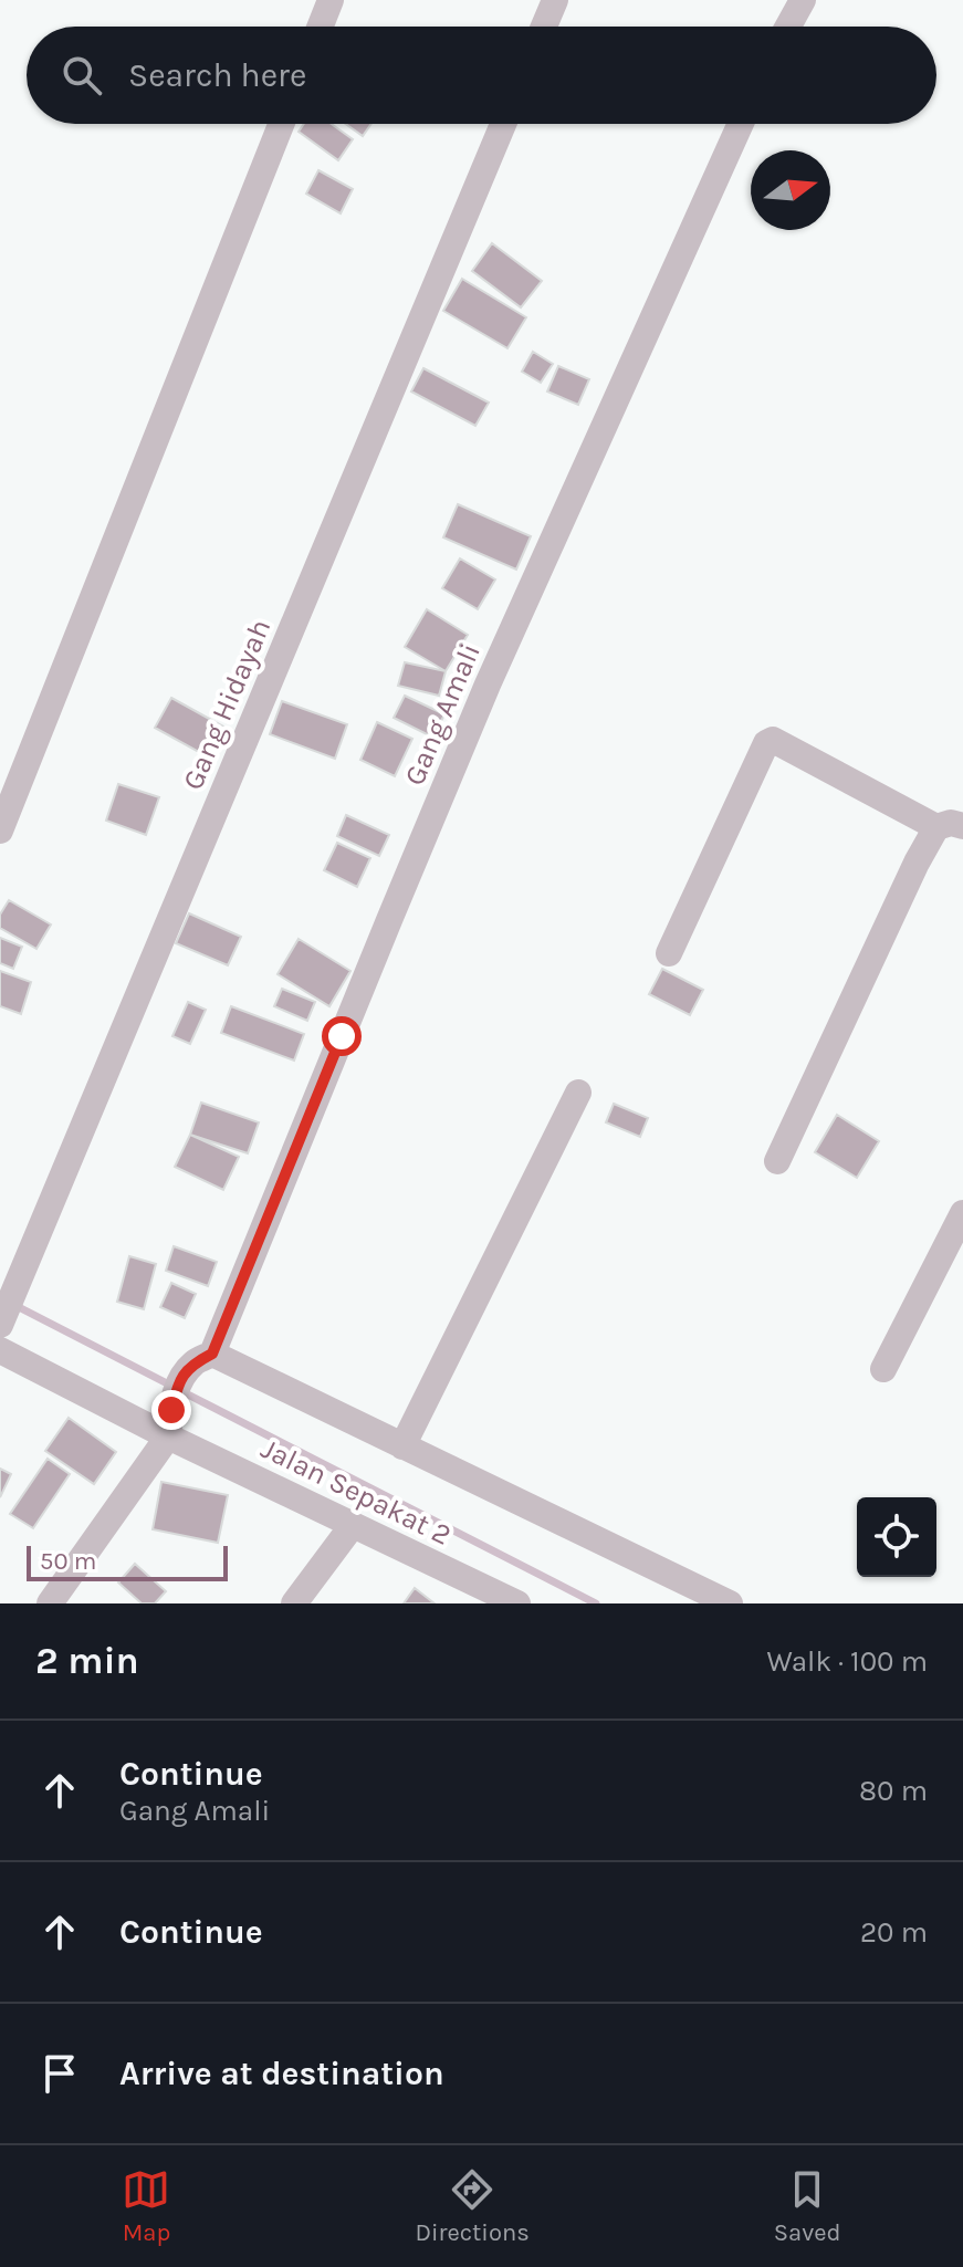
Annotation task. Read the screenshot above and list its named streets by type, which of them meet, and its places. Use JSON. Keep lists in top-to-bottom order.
{
  "streets": {
    "street": ["Gang Hidayah", "Gang Amali", "Jalan Sepakat 2"]
  },
  "scale_bar": "50 m",
  "north": "right",
  "page": {
    "search": "Search here",
    "scale": "50 m",
    "heading": ["2 min", "Walk · 100 m"],
    "list": [
      ["Continue", "Gang Amali", "80 m"],
      ["Continue", "20 m"],
      "Arrive at destination"
    ],
    "nav": ["Map", "Directions", "Saved"]
  }
}
